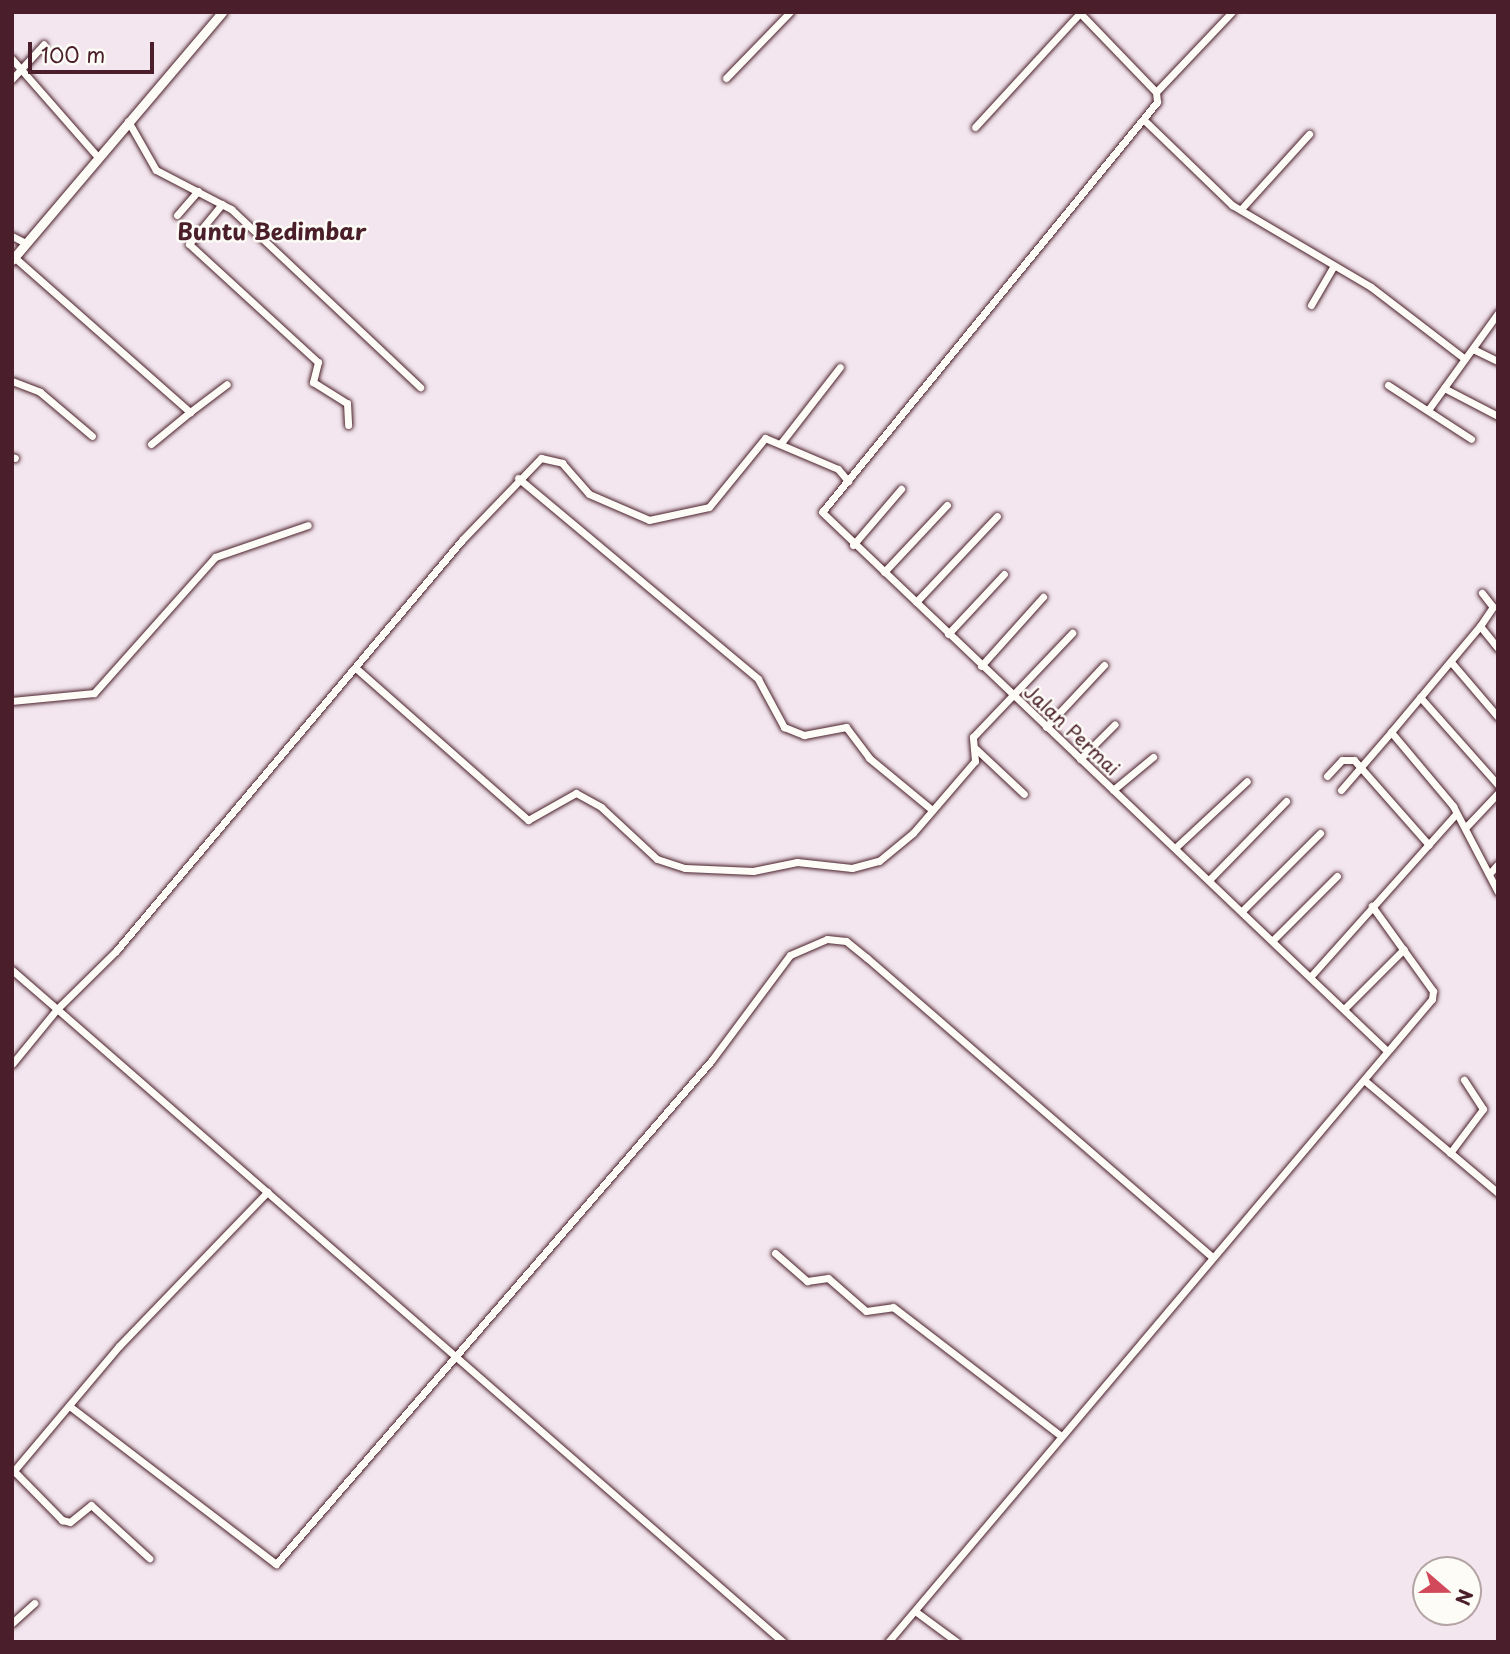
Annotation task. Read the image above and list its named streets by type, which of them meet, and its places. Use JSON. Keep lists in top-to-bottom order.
{
  "streets": {
    "street": ["Jalan Permai"]
  },
  "districts": ["Buntu Bedimbar"],
  "scale_bar": "100 m",
  "north": "right"
}
